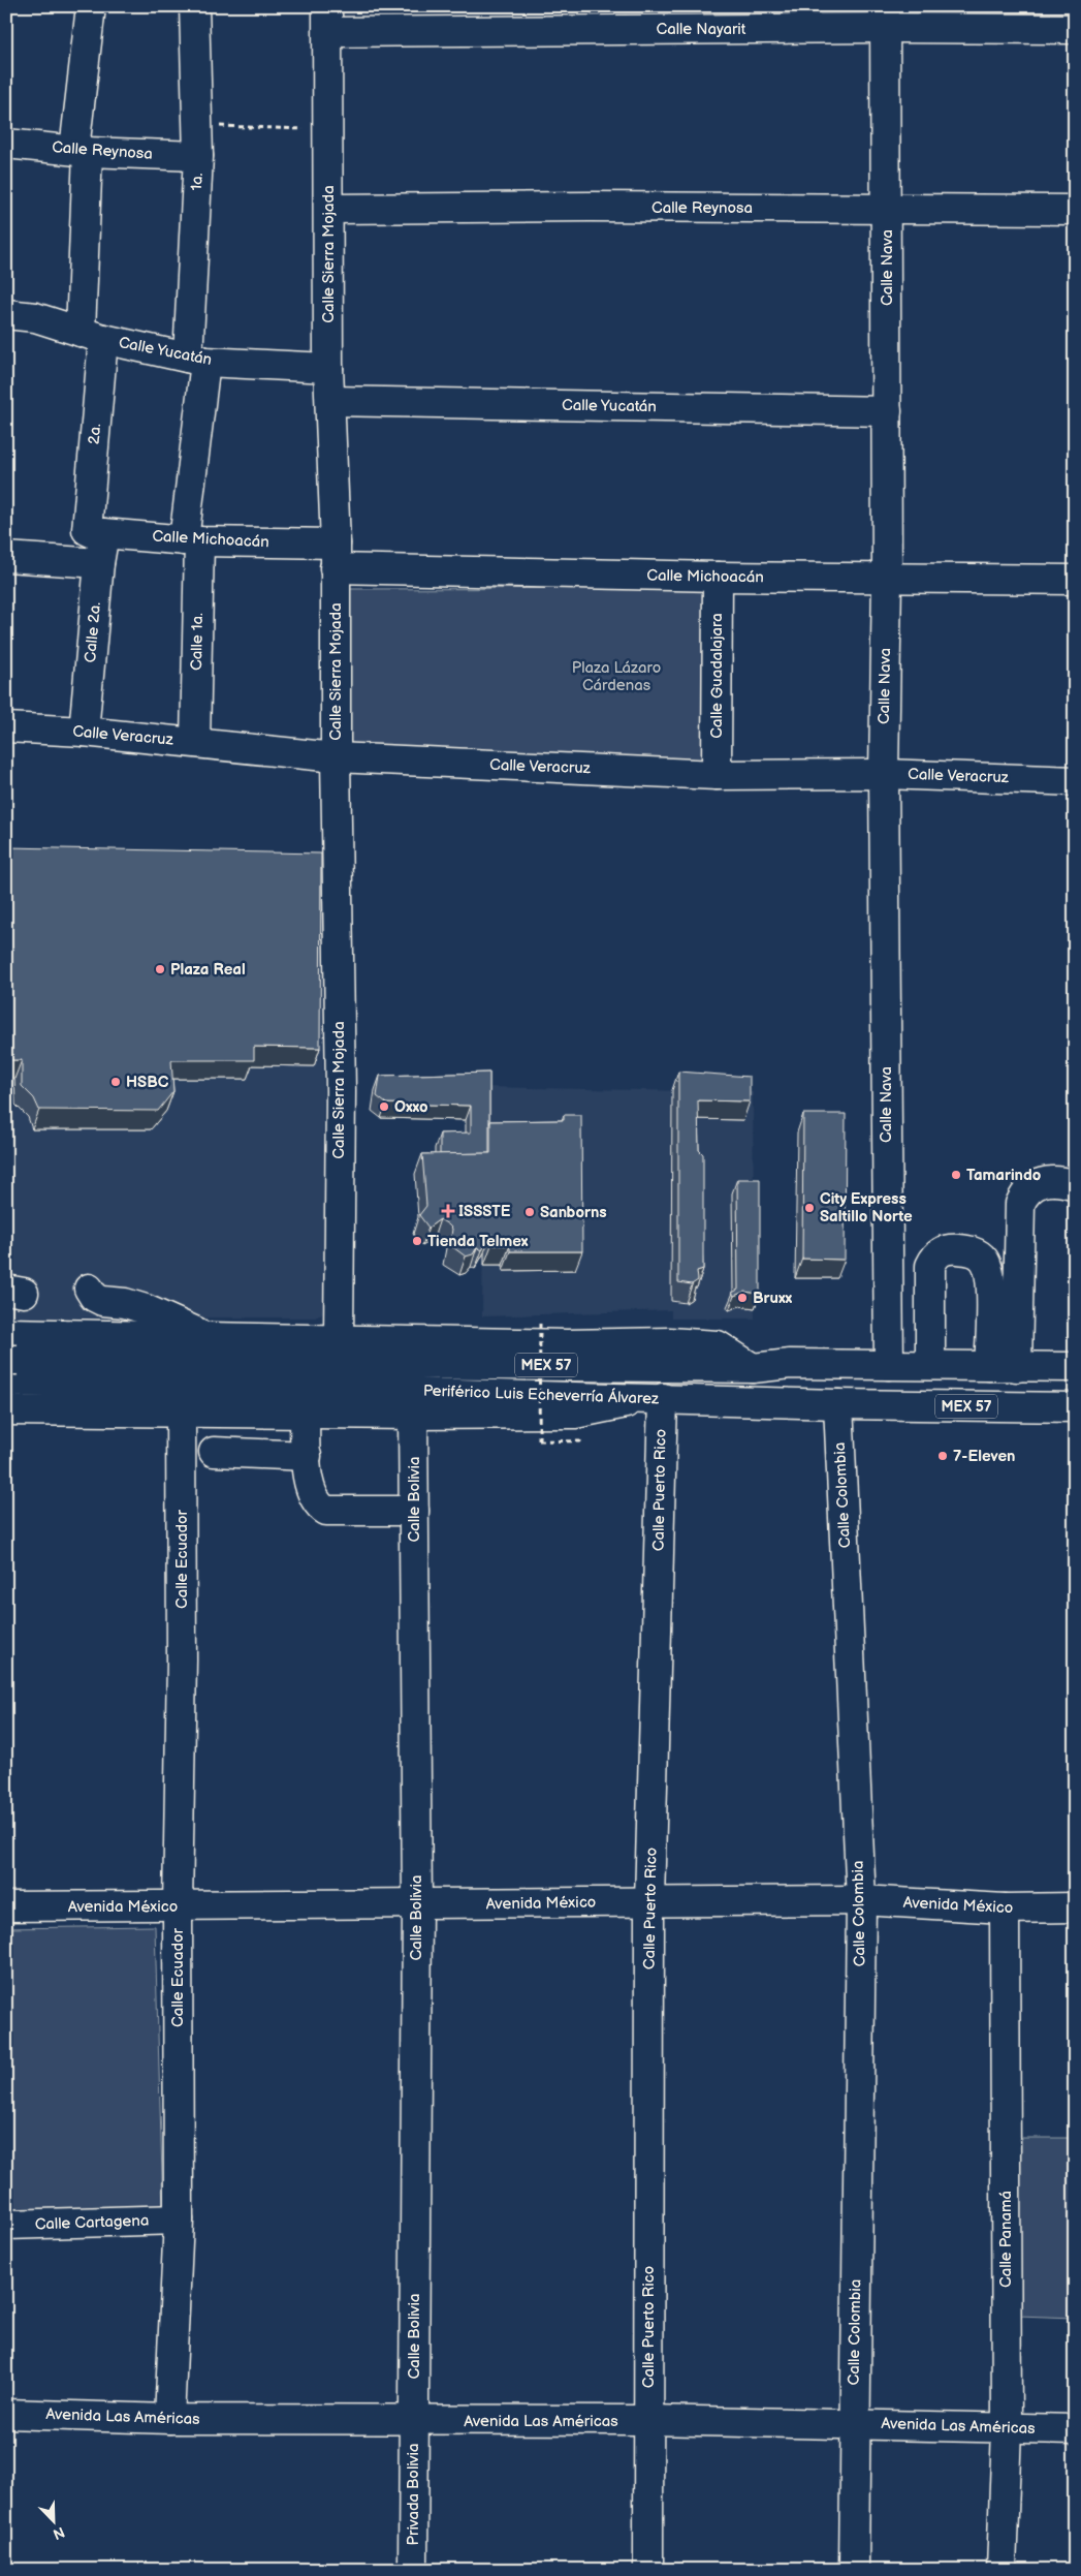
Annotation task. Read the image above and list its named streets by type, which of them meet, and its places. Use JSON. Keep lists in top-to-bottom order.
{
  "streets": {
    "main road": [
      "Calle Nayarit",
      "Calle Reynosa",
      "1a.",
      "Calle Sierra Mojada",
      "Calle Nava",
      "Calle Yucatán",
      "2a.",
      "Calle Michoacán",
      "Calle 2a.",
      "Calle 1a.",
      "Calle Guadalajara",
      "Calle Veracruz",
      "MEX 57",
      "Periférico Luis Echeverría Álvarez",
      "Calle Puerto Rico",
      "Calle Colombia",
      "Calle Bolivia",
      "Calle Ecuador",
      "Avenida México",
      "Calle Cartagena",
      "Calle Panamá",
      "Avenida Las Américas",
      "Privada Bolivia"
    ]
  },
  "crossings": [
    ["Calle Nayarit", "Calle Sierra Mojada"],
    ["Calle Nayarit", "Calle Nava"],
    ["Calle Reynosa", "1a."],
    ["Calle Reynosa", "Calle Sierra Mojada"],
    ["Calle Reynosa", "Calle Nava"],
    ["Calle Reynosa", "2a."],
    ["1a.", "Calle Yucatán"],
    ["1a.", "Calle Michoacán"],
    ["1a.", "Calle 1a."],
    ["Calle Sierra Mojada", "Calle Yucatán"],
    ["Calle Sierra Mojada", "Calle Michoacán"],
    ["Calle Sierra Mojada", "Calle Veracruz"],
    ["Calle Nava", "Calle Yucatán"],
    ["Calle Nava", "Calle Michoacán"],
    ["Calle Nava", "Calle Veracruz"],
    ["Calle Nava", "Periférico Luis Echeverría Álvarez"],
    ["Calle Yucatán", "2a."],
    ["2a.", "Calle Michoacán"],
    ["2a.", "Calle 2a."],
    ["Calle Michoacán", "Calle 2a."],
    ["Calle Michoacán", "Calle 1a."],
    ["Calle Michoacán", "Calle Guadalajara"],
    ["Calle 2a.", "Calle Veracruz"],
    ["Calle 1a.", "Calle Veracruz"],
    ["Calle Guadalajara", "Calle Veracruz"],
    ["Periférico Luis Echeverría Álvarez", "Calle Puerto Rico"],
    ["Periférico Luis Echeverría Álvarez", "Calle Colombia"],
    ["Calle Puerto Rico", "Avenida México"],
    ["Calle Puerto Rico", "Avenida Las Américas"],
    ["Calle Colombia", "Avenida México"],
    ["Calle Colombia", "Avenida Las Américas"],
    ["Calle Bolivia", "Avenida México"],
    ["Calle Bolivia", "Avenida Las Américas"],
    ["Calle Bolivia", "Privada Bolivia"],
    ["Calle Ecuador", "Avenida México"],
    ["Calle Ecuador", "Calle Cartagena"],
    ["Calle Ecuador", "Avenida Las Américas"],
    ["Avenida México", "Calle Panamá"],
    ["Calle Panamá", "Avenida Las Américas"],
    ["Avenida Las Américas", "Privada Bolivia"]
  ],
  "parks": ["Plaza Lázaro Cárdenas"],
  "places": {
    "other": [
      "Plaza Real",
      "HSBC",
      "Oxxo",
      "Tamarindo",
      "City Express Saltillo Norte",
      "Sanborns",
      "Tienda Telmex",
      "Bruxx",
      "7-Eleven"
    ],
    "health": ["ISSSTE"]
  },
  "north": "bottom right"
}
